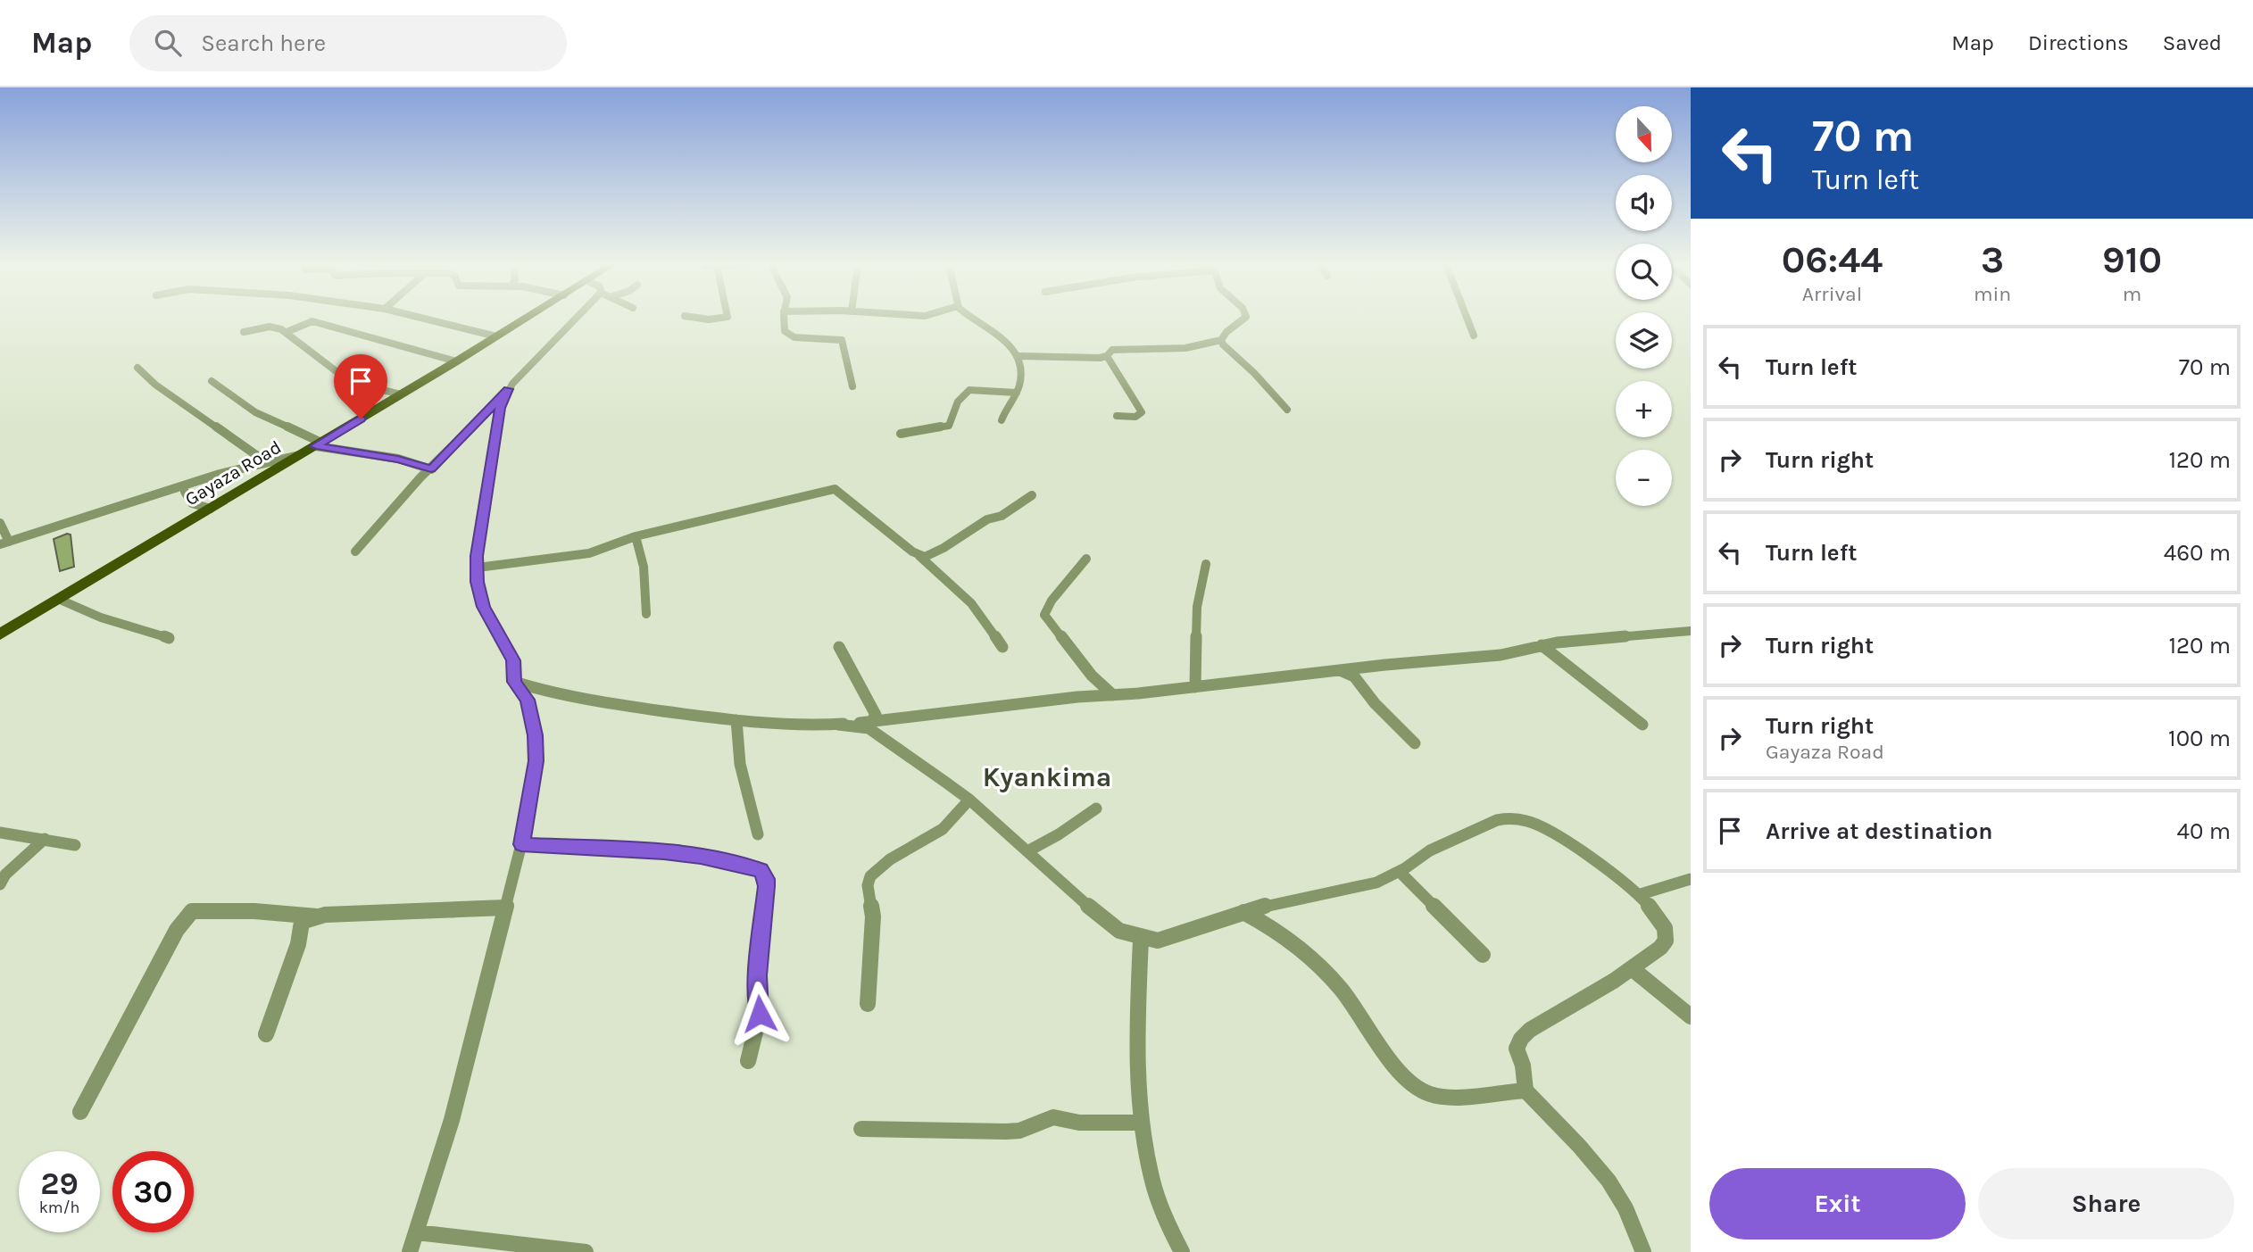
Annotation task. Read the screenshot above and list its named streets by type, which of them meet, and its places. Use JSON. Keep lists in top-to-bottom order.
{
  "streets": {
    "main road": ["Gayaza Road"]
  },
  "districts": ["Kyankima"],
  "north": "bottom",
  "page": {
    "header": "Map",
    "search": "Search here",
    "nav": ["Map", "Directions", "Saved"],
    "turn": ["70 m", "Turn left"],
    "map_buttons": ["+", "−"],
    "eta": [
      "06:44",
      "Arrival",
      "3",
      "min",
      "910",
      "m"
    ],
    "list": [
      {
        "name": "Turn left",
        "value": "70 m"
      },
      {
        "name": "Turn right",
        "value": "120 m"
      },
      {
        "name": "Turn left",
        "value": "460 m"
      },
      {
        "name": "Turn right",
        "value": "120 m"
      },
      {
        "name": "Turn right",
        "note": "Gayaza Road",
        "value": "100 m"
      },
      {
        "name": "Arrive at destination",
        "value": "40 m"
      }
    ],
    "speed": "29 km/h",
    "limit": "30",
    "buttons": ["Exit", "Share"]
  }
}
